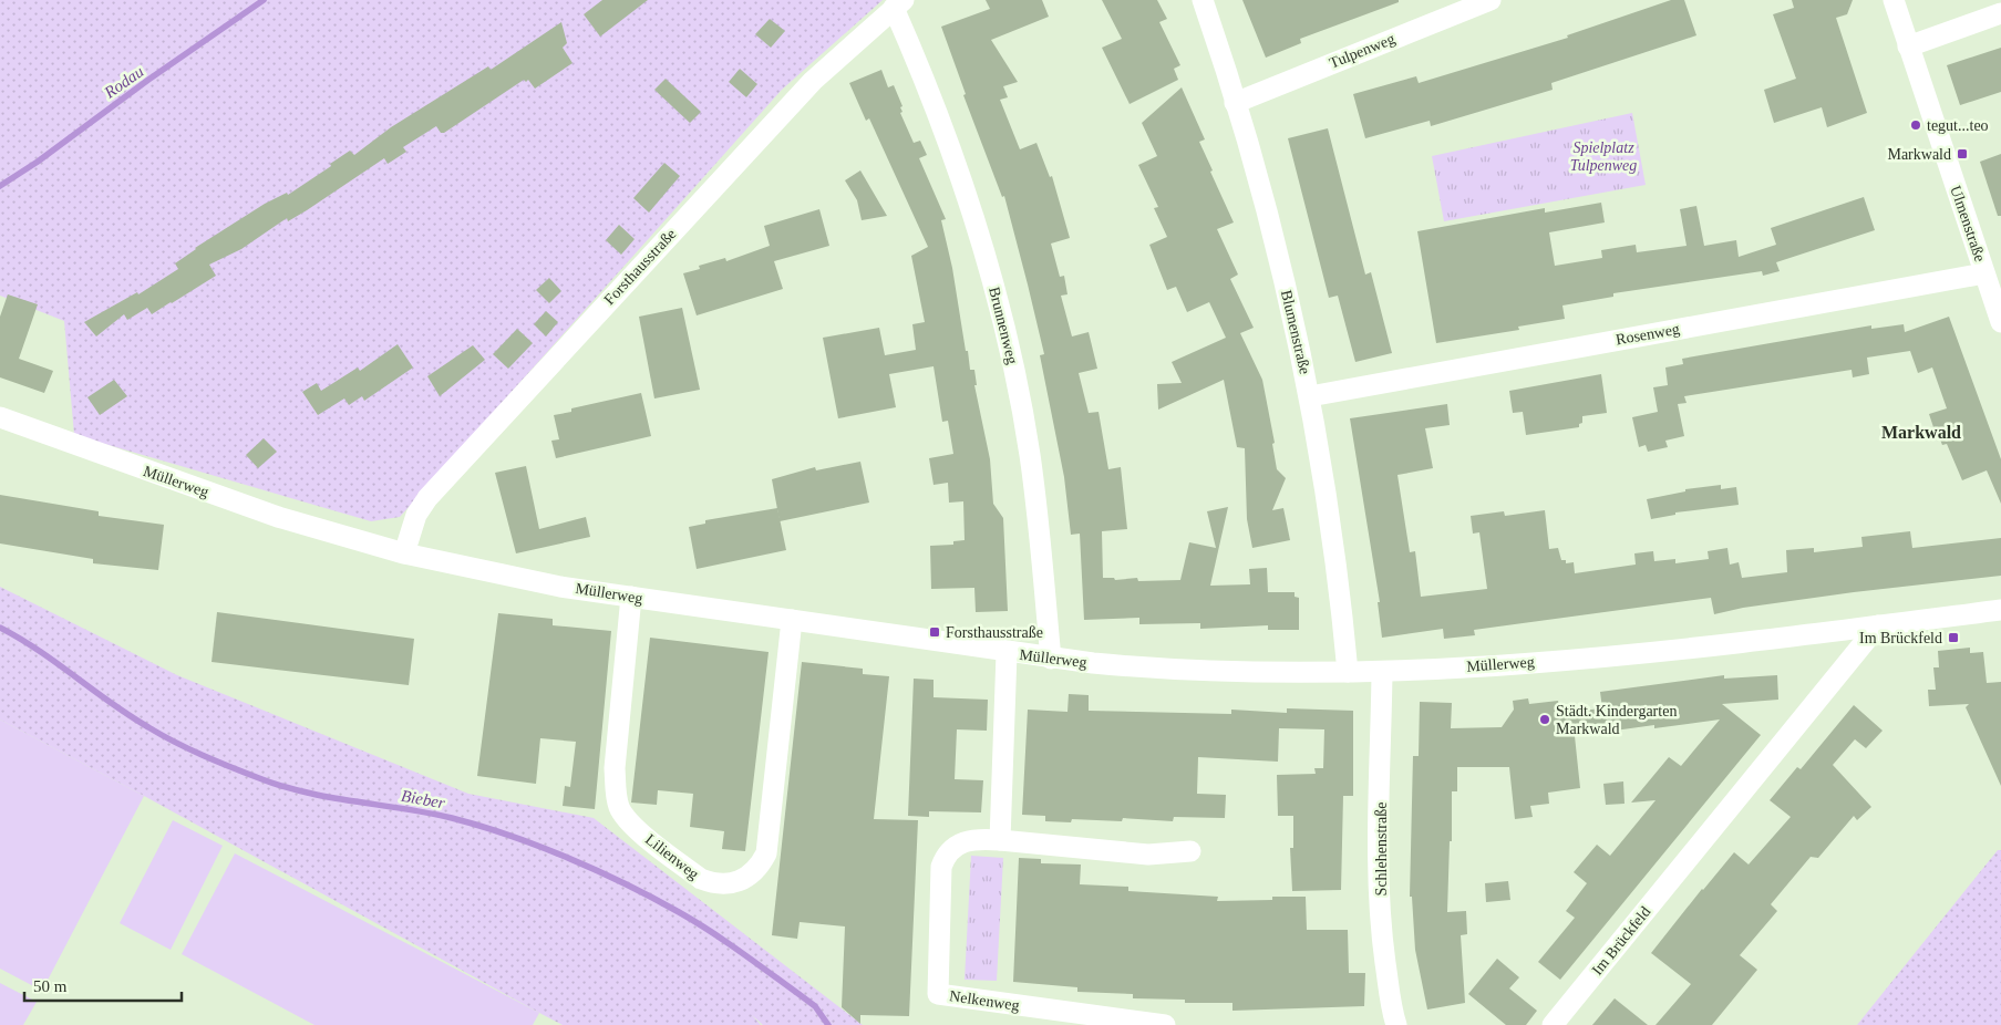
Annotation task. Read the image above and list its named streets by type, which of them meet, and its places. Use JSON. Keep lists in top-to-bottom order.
{
  "streets": {
    "street": [
      "Tulpenweg",
      "Ulmenstraße",
      "Forsthausstraße",
      "Brunnenweg",
      "Blumenstraße",
      "Rosenweg",
      "Müllerweg",
      "Schlehenstraße",
      "Lilienweg",
      "Im Brückfeld",
      "Nelkenweg"
    ]
  },
  "crossings": [
    ["Tulpenweg", "Blumenstraße"],
    ["Ulmenstraße", "Rosenweg"],
    ["Forsthausstraße", "Brunnenweg"],
    ["Forsthausstraße", "Müllerweg"],
    ["Brunnenweg", "Müllerweg"],
    ["Blumenstraße", "Rosenweg"],
    ["Blumenstraße", "Müllerweg"],
    ["Müllerweg", "Schlehenstraße"],
    ["Müllerweg", "Lilienweg"],
    ["Müllerweg", "Im Brückfeld"]
  ],
  "districts": ["Markwald"],
  "water": ["Rodau", "Bieber"],
  "parks": ["Spielplatz Tulpenweg"],
  "places": {
    "other": ["tegut...teo", "Städt. Kindergarten Markwald"],
    "transit": ["Markwald", "Forsthausstraße", "Im Brückfeld"]
  },
  "scale_bar": "50 m"
}
